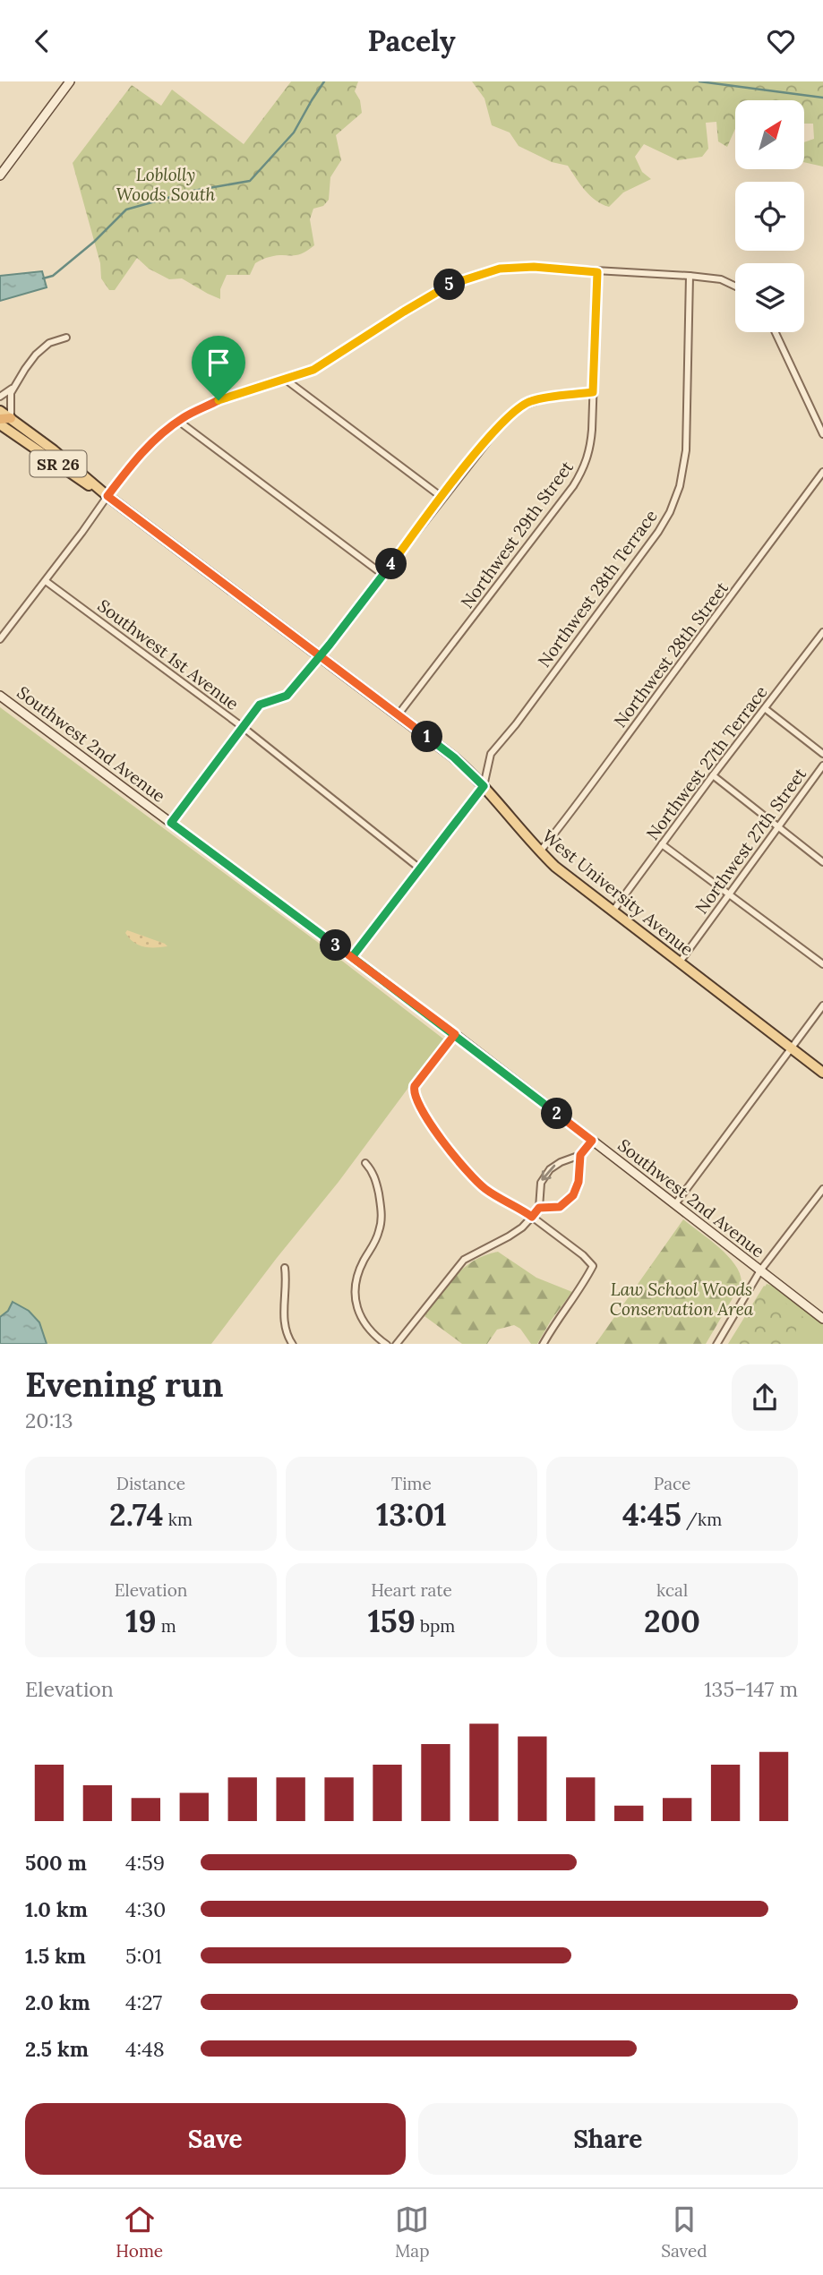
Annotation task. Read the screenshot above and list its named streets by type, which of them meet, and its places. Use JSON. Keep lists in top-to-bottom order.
{
  "streets": {
    "main road": ["SR 26", "Southwest 2nd Avenue", "West University Avenue"],
    "street": [
      "Northwest 29th Street",
      "Northwest 28th Terrace",
      "Southwest 1st Avenue",
      "Northwest 28th Street",
      "Northwest 27th Terrace",
      "Northwest 27th Street"
    ]
  },
  "crossings": [
    ["Northwest 29th Street", "West University Avenue"],
    ["Northwest 28th Terrace", "West University Avenue"],
    ["Northwest 28th Street", "West University Avenue"],
    ["Northwest 27th Terrace", "West University Avenue"],
    ["Northwest 27th Street", "West University Avenue"]
  ],
  "parks": ["Loblolly Woods South", "Law School Woods Conservation Area"],
  "north": "top right",
  "page": {
    "header": "Pacely",
    "pins": [
      "5",
      "4",
      "1",
      "3",
      "2"
    ],
    "heading": ["Evening run", "20:13"],
    "stats": [
      ["Distance", "2.74 km"],
      ["Time", "13:01"],
      ["Pace", "4:45 /km"],
      ["Elevation", "19 m"],
      ["Heart rate", "159 bpm"],
      ["kcal", "200"]
    ],
    "chart": ["Elevation", "135–147 m"],
    "list": [
      {
        "name": "500 m",
        "note": "4:59"
      },
      {
        "name": "1.0 km",
        "note": "4:30"
      },
      {
        "name": "1.5 km",
        "note": "5:01"
      },
      {
        "name": "2.0 km",
        "note": "4:27"
      },
      {
        "name": "2.5 km",
        "note": "4:48"
      }
    ],
    "buttons": ["Save", "Share"],
    "tabs": ["Home", "Map", "Saved"]
  }
}
